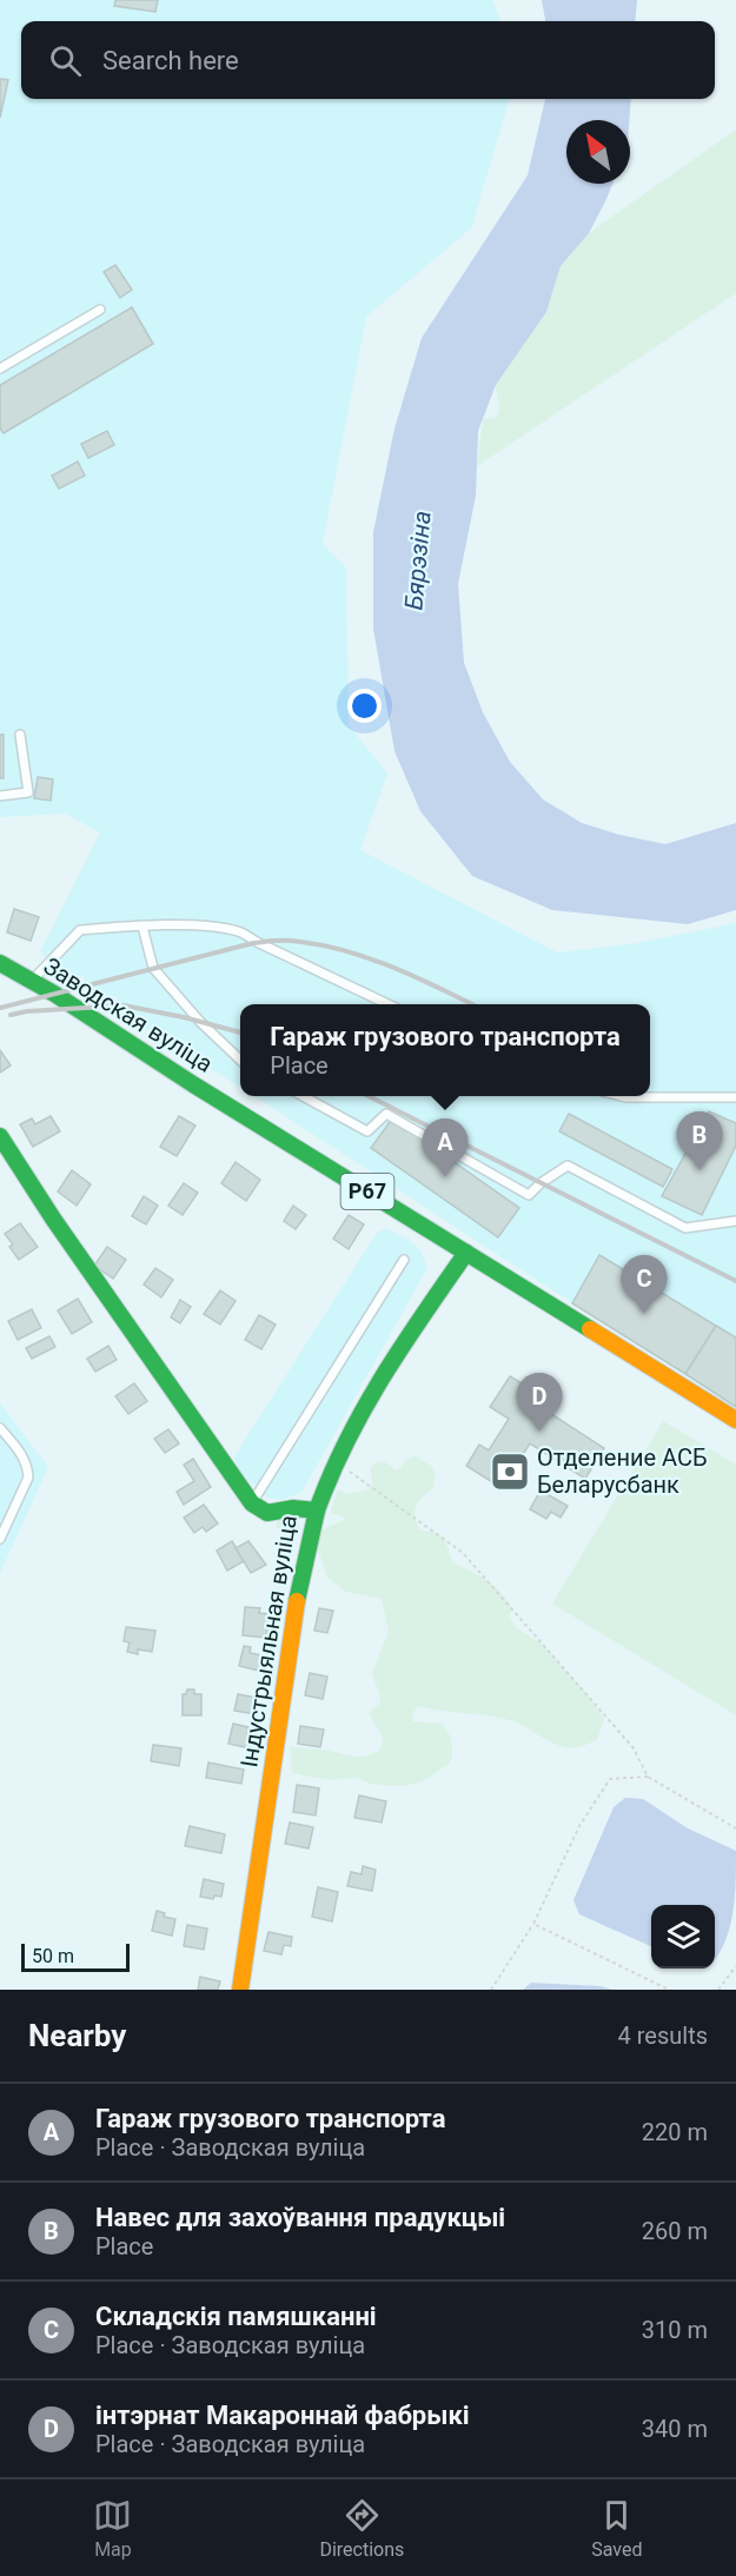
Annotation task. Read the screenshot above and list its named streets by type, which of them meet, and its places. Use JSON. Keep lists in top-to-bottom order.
{
  "streets": {
    "street": ["Заводская вуліца", "Р67", "Індустрыяльная вуліца"]
  },
  "water": ["Бярэзіна"],
  "places": {
    "bank": ["Отделение АСБ Беларусбанк"]
  },
  "scale_bar": "50 m",
  "north": "top left",
  "page": {
    "search": "Search here",
    "popup": ["Гараж грузового транспорта", "Place"],
    "pins": [
      "B",
      "A",
      "C",
      "D"
    ],
    "scale": "50 m",
    "heading": ["Nearby", "4 results"],
    "list": [
      {
        "mark": "A",
        "name": "Гараж грузового транспорта",
        "note": "Place · Заводская вуліца",
        "value": "220 m"
      },
      {
        "mark": "B",
        "name": "Навес для захоўвання прадукцыі",
        "note": "Place",
        "value": "260 m"
      },
      {
        "mark": "C",
        "name": "Складскія памяшканні",
        "note": "Place · Заводская вуліца",
        "value": "310 m"
      },
      {
        "mark": "D",
        "name": "інтэрнат Макароннай фабрыкі",
        "note": "Place · Заводская вуліца",
        "value": "340 m"
      }
    ],
    "nav": ["Map", "Directions", "Saved"]
  }
}
